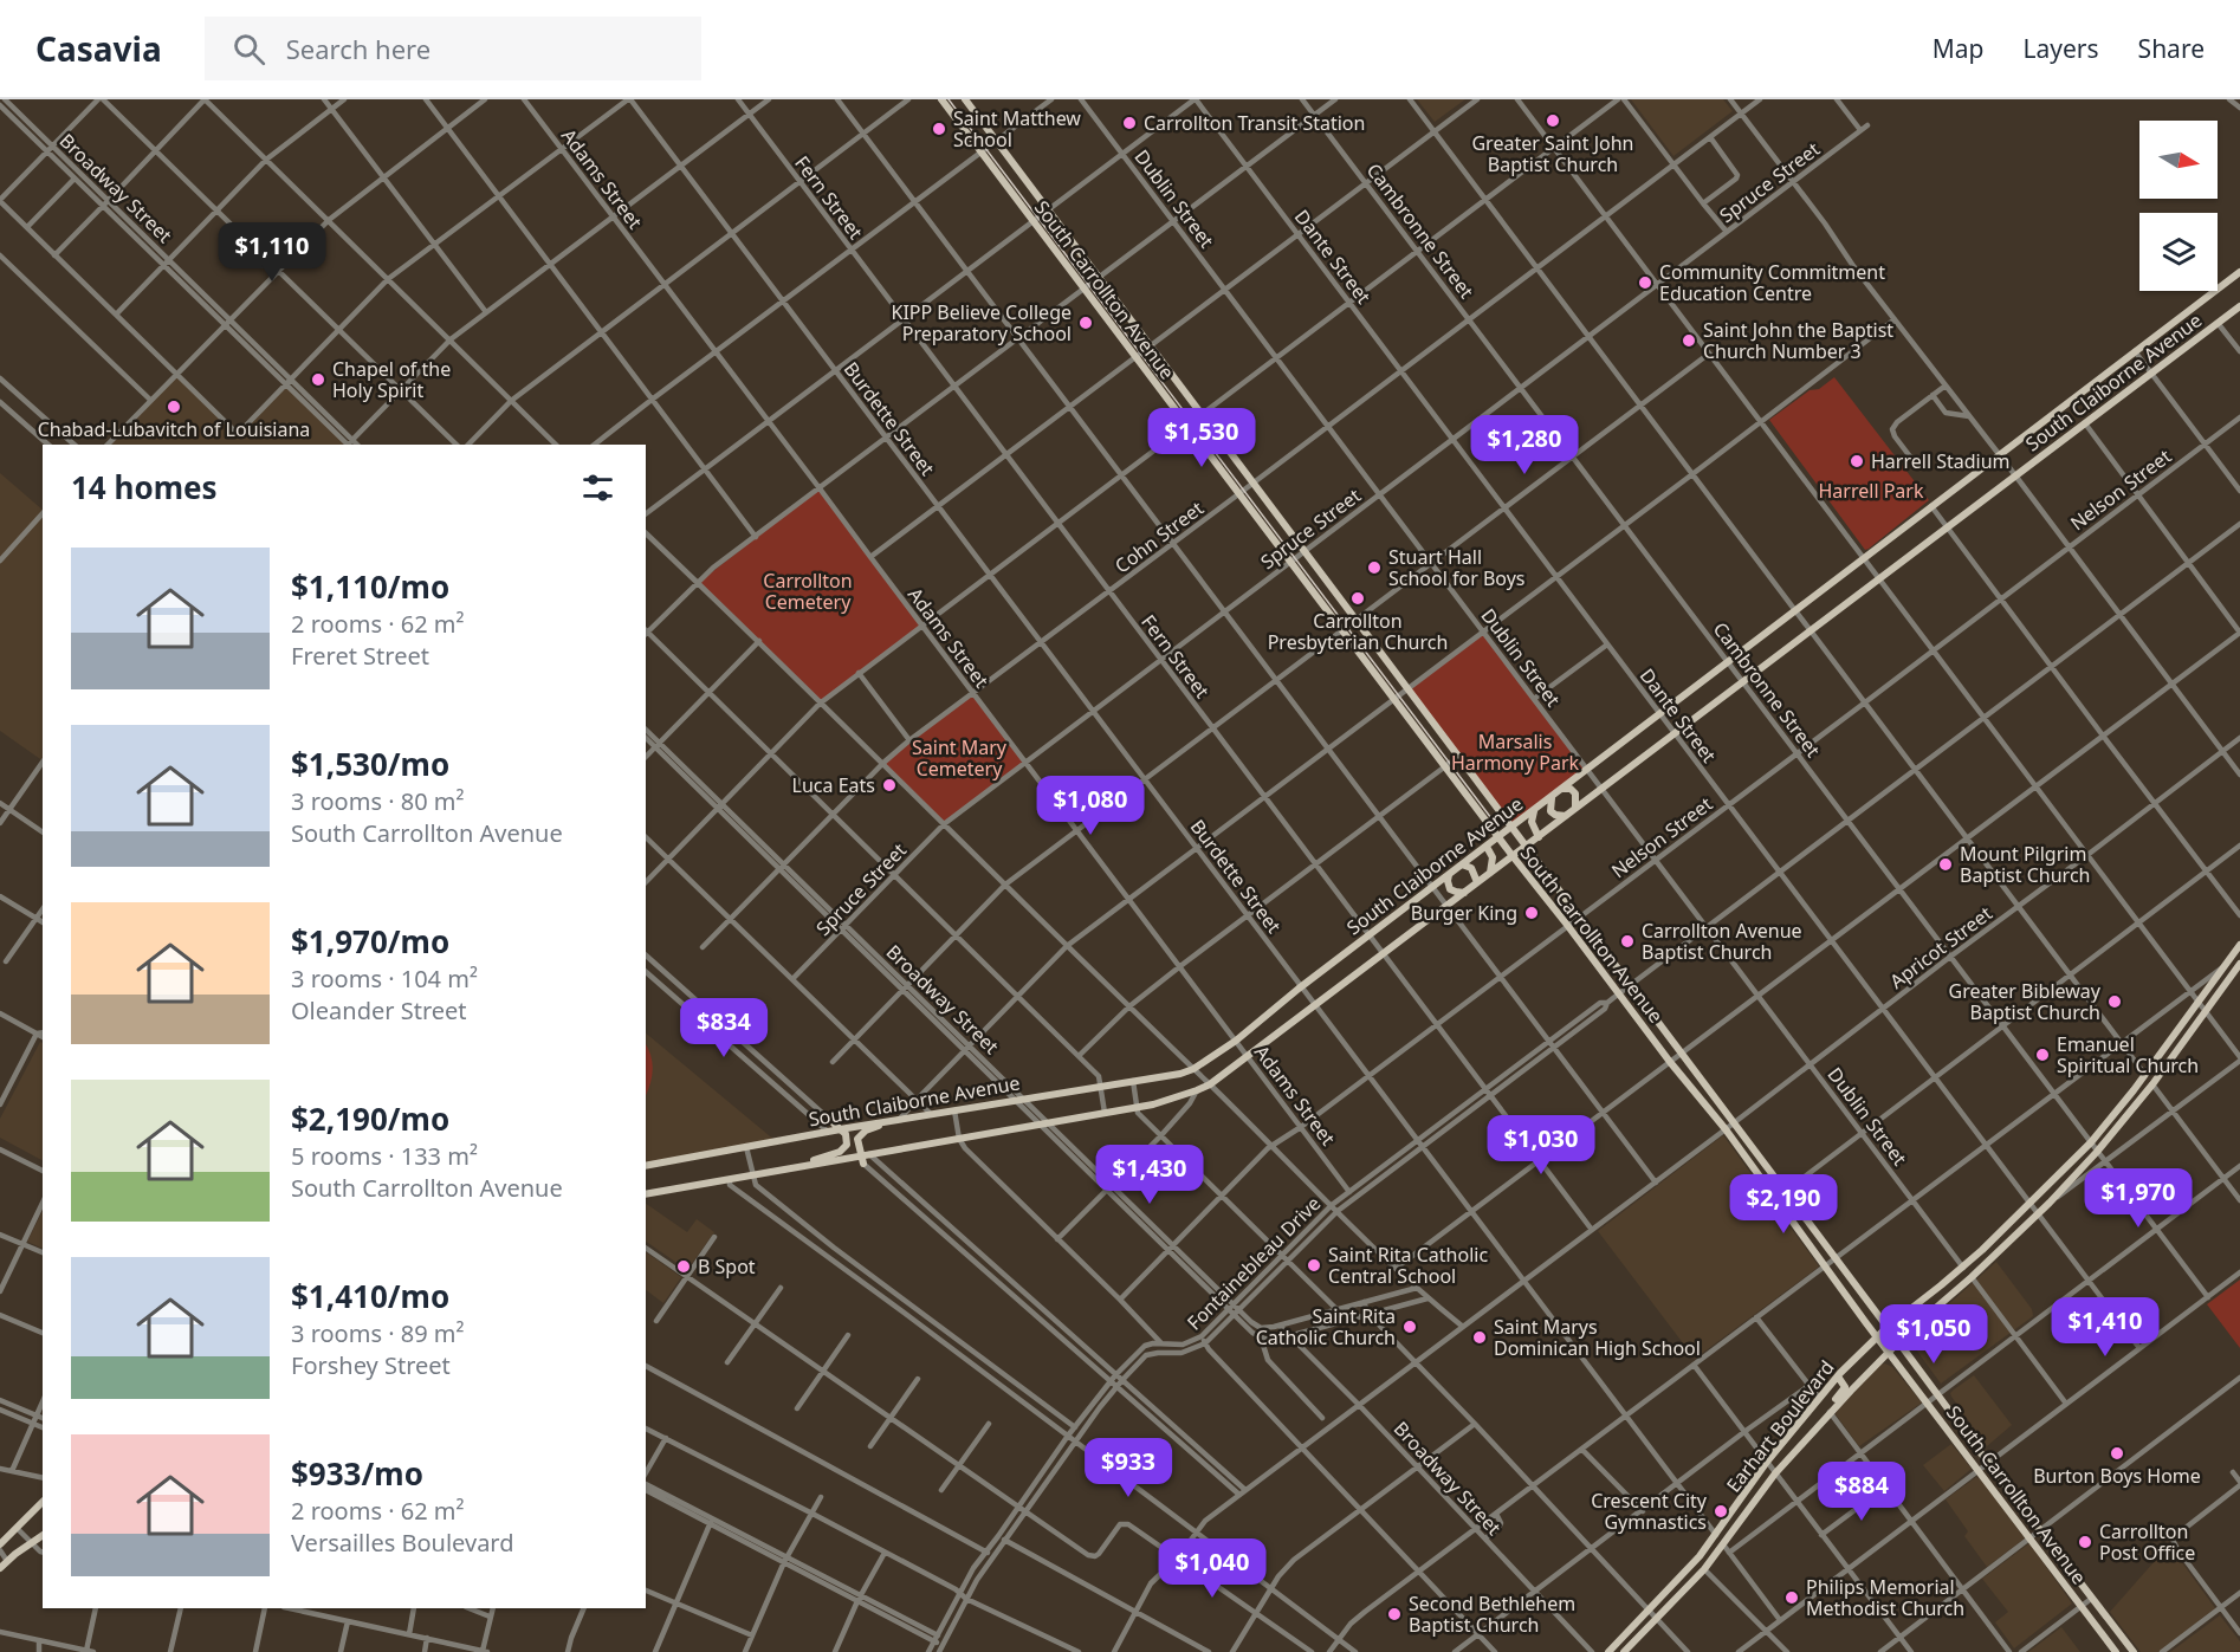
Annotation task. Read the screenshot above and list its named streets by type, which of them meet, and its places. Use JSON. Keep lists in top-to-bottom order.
{
  "streets": {
    "main road": ["South Carrollton Avenue", "South Claiborne Avenue", "Earhart Boulevard"],
    "street": [
      "Adams Street",
      "Spruce Street",
      "Broadway Street",
      "Fern Street",
      "Dublin Street",
      "Cambronne Street",
      "Dante Street",
      "Burdette Street",
      "Nelson Street",
      "Cohn Street",
      "Apricot Street",
      "Fontainebleau Drive"
    ]
  },
  "crossings": [
    ["Adams Street", "Spruce Street"],
    ["Adams Street", "South Claiborne Avenue"],
    ["Adams Street", "Nelson Street"],
    ["Adams Street", "Cohn Street"],
    ["Adams Street", "Fontainebleau Drive"],
    ["Spruce Street", "Broadway Street"],
    ["Spruce Street", "Fern Street"],
    ["Spruce Street", "Dublin Street"],
    ["Spruce Street", "Cambronne Street"],
    ["Spruce Street", "Dante Street"],
    ["Spruce Street", "South Carrollton Avenue"],
    ["Spruce Street", "Burdette Street"],
    ["Broadway Street", "South Claiborne Avenue"],
    ["Broadway Street", "Nelson Street"],
    ["Broadway Street", "Cohn Street"],
    ["Broadway Street", "Apricot Street"],
    ["Broadway Street", "Fontainebleau Drive"],
    ["Fern Street", "South Claiborne Avenue"],
    ["Fern Street", "Nelson Street"],
    ["Fern Street", "Cohn Street"],
    ["Fern Street", "Apricot Street"],
    ["Fern Street", "Fontainebleau Drive"],
    ["Dublin Street", "South Claiborne Avenue"],
    ["Dublin Street", "Nelson Street"],
    ["Dublin Street", "Cohn Street"],
    ["Dublin Street", "Apricot Street"],
    ["Dublin Street", "Fontainebleau Drive"],
    ["Dublin Street", "Earhart Boulevard"],
    ["Cambronne Street", "South Claiborne Avenue"],
    ["Cambronne Street", "Nelson Street"],
    ["Cambronne Street", "Cohn Street"],
    ["Cambronne Street", "Apricot Street"],
    ["Cambronne Street", "Fontainebleau Drive"],
    ["Cambronne Street", "Earhart Boulevard"],
    ["Dante Street", "South Claiborne Avenue"],
    ["Dante Street", "Nelson Street"],
    ["Dante Street", "Cohn Street"],
    ["Dante Street", "Apricot Street"],
    ["Dante Street", "Fontainebleau Drive"],
    ["Dante Street", "Earhart Boulevard"],
    ["South Carrollton Avenue", "South Claiborne Avenue"],
    ["South Carrollton Avenue", "Nelson Street"],
    ["South Carrollton Avenue", "Cohn Street"],
    ["South Carrollton Avenue", "Apricot Street"],
    ["South Carrollton Avenue", "Fontainebleau Drive"],
    ["South Carrollton Avenue", "Earhart Boulevard"],
    ["South Claiborne Avenue", "Burdette Street"],
    ["Burdette Street", "Nelson Street"],
    ["Burdette Street", "Cohn Street"],
    ["Burdette Street", "Apricot Street"],
    ["Burdette Street", "Fontainebleau Drive"],
    ["Burdette Street", "Earhart Boulevard"]
  ],
  "parks": [
    "Harrell Park",
    "Carrollton Cemetery",
    "Marsalis Harmony Park",
    "Saint Mary Cemetery"
  ],
  "places": [
    "Greater Saint John Baptist Church",
    "Carrollton Transit Station",
    "Saint Matthew School",
    "Community Commitment Education Centre",
    "KIPP Believe College Preparatory School",
    "Saint John the Baptist Church Number 3",
    "Chapel of the Holy Spirit",
    "Chabad-Lubavitch of Louisiana",
    "Harrell Stadium",
    "Stuart Hall School for Boys",
    "Carrollton Presbyterian Church",
    "Luca Eats",
    "Mount Pilgrim Baptist Church",
    "Burger King",
    "Carrollton Avenue Baptist Church",
    "Greater Bibleway Baptist Church",
    "Emanuel Spiritual Church",
    "Saint Rita Catholic Central School",
    "B Spot",
    "Saint Rita Catholic Church",
    "Saint Marys Dominican High School",
    "Burton Boys Home",
    "Crescent City Gymnastics",
    "Carrollton Post Office",
    "Philips Memorial Methodist Church",
    "Second Bethlehem Baptist Church"
  ],
  "north": "right",
  "page": {
    "header": "Casavia",
    "search": "Search here",
    "nav": ["Map", "Layers", "Share"],
    "price": [
      "$1,110",
      "$1,530",
      "$1,280",
      "$1,080",
      "$834",
      "$1,030",
      "$1,430",
      "$1,970",
      "$2,190",
      "$1,410",
      "$1,050",
      "$933",
      "$884",
      "$1,040"
    ],
    "heading": "14 homes",
    "list": [
      {
        "name": "$1,110/mo",
        "note": "2 rooms · 62 m² · Freret Street"
      },
      {
        "name": "$1,530/mo",
        "note": "3 rooms · 80 m² · South Carrollton Avenue"
      },
      {
        "name": "$1,970/mo",
        "note": "3 rooms · 104 m² · Oleander Street"
      },
      {
        "name": "$2,190/mo",
        "note": "5 rooms · 133 m² · South Carrollton Avenue"
      },
      {
        "name": "$1,410/mo",
        "note": "3 rooms · 89 m² · Forshey Street"
      },
      {
        "name": "$933/mo",
        "note": "2 rooms · 62 m² · Versailles Boulevard"
      }
    ]
  }
}
